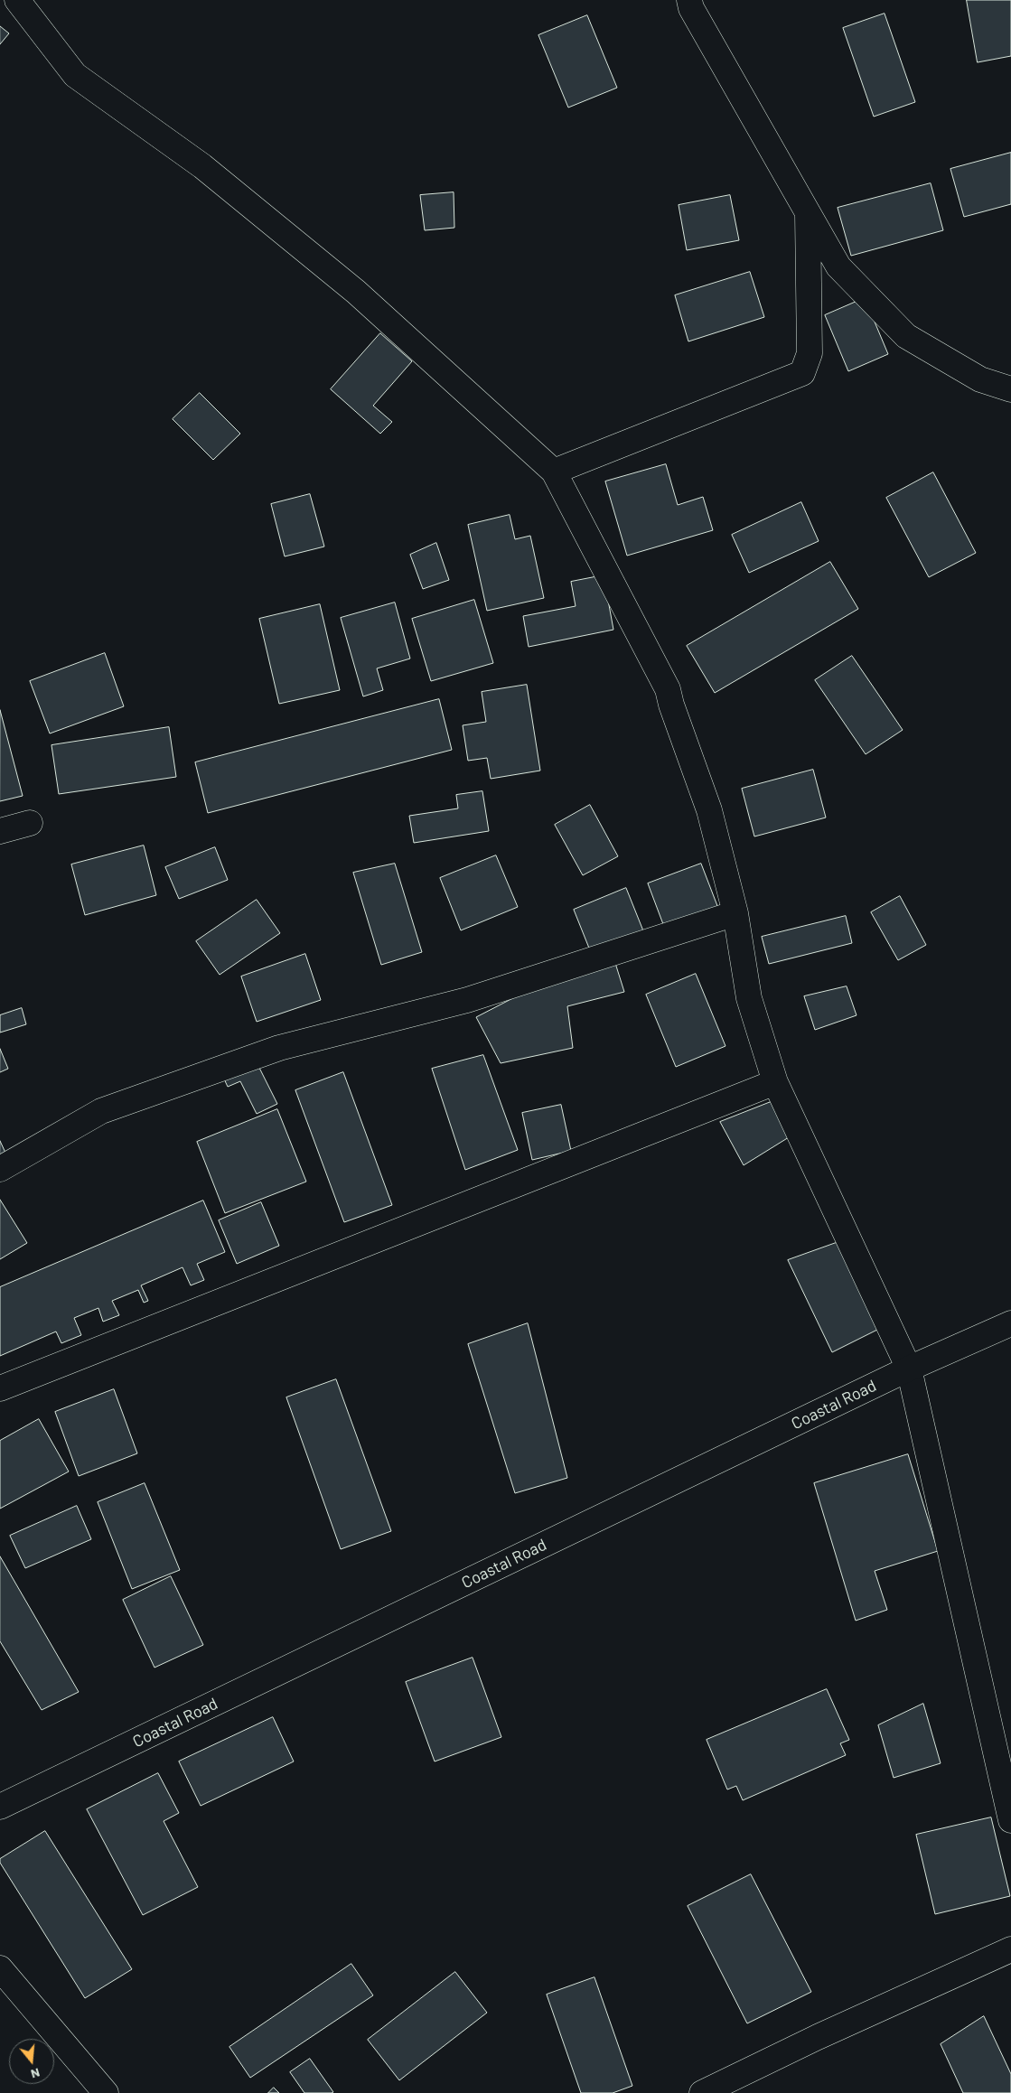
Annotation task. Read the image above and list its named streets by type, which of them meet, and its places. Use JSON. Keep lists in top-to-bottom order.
{
  "streets": {
    "street": ["Coastal Road"]
  },
  "north": "bottom"
}
